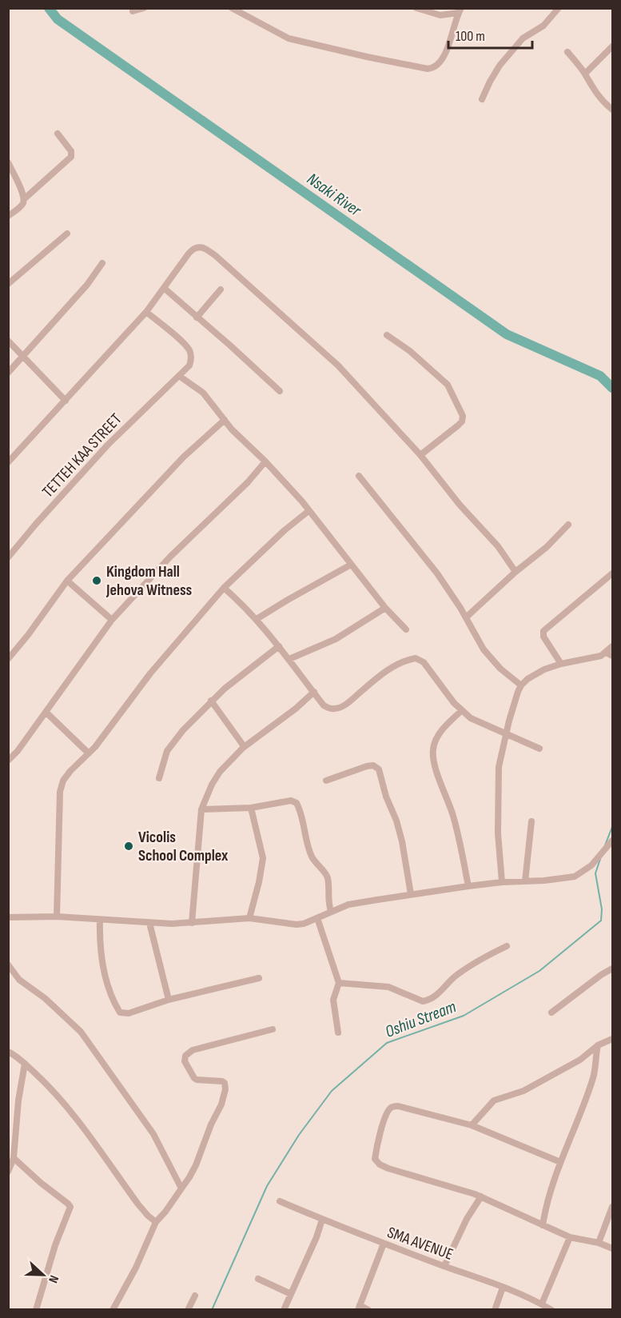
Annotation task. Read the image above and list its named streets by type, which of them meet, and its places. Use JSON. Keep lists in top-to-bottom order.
{
  "streets": {
    "street": ["TETTEH KAA STREET", "SMA AVENUE"]
  },
  "water": ["Nsaki River", "Oshiu Stream"],
  "places": ["Kingdom Hall Jehova Witness", "Vicolis School Complex"],
  "scale_bar": "100 m",
  "north": "right"
}
